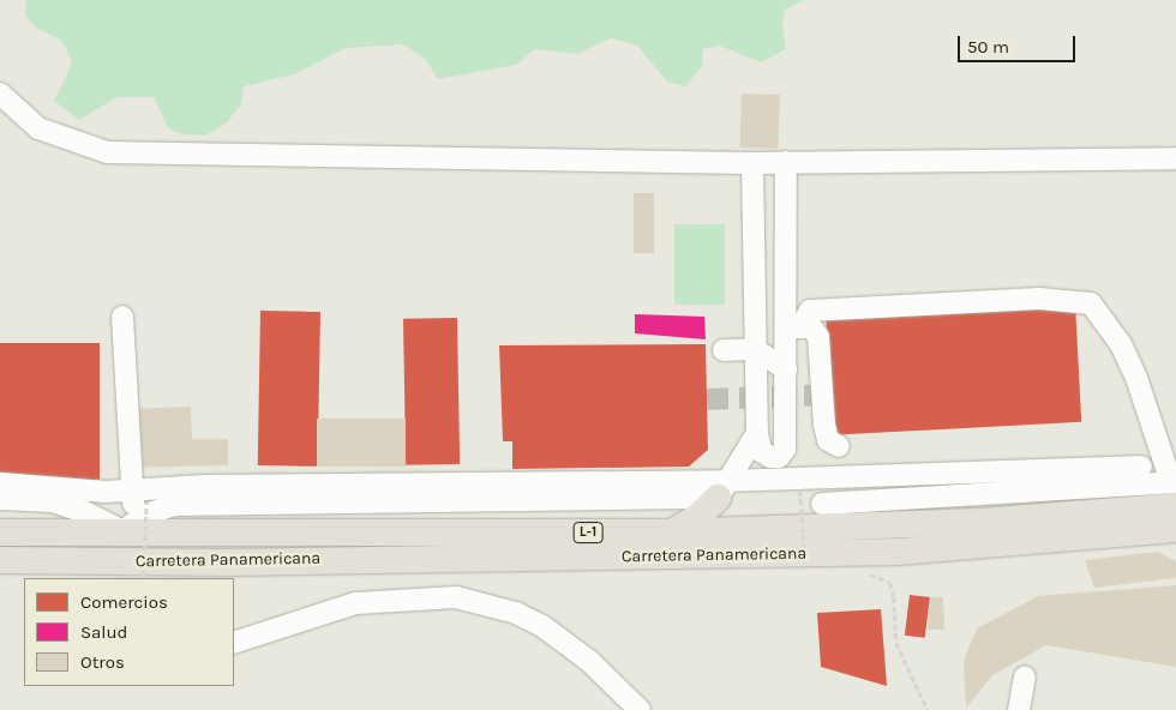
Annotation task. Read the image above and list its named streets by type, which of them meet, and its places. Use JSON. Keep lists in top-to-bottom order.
{
  "streets": {
    "main road": ["L-1", "Carretera Panamericana"]
  },
  "crossings": [
    ["L-1", "Carretera Panamericana"]
  ],
  "legend": ["Comercios", "Salud", "Otros"],
  "scale_bar": "50 m"
}
